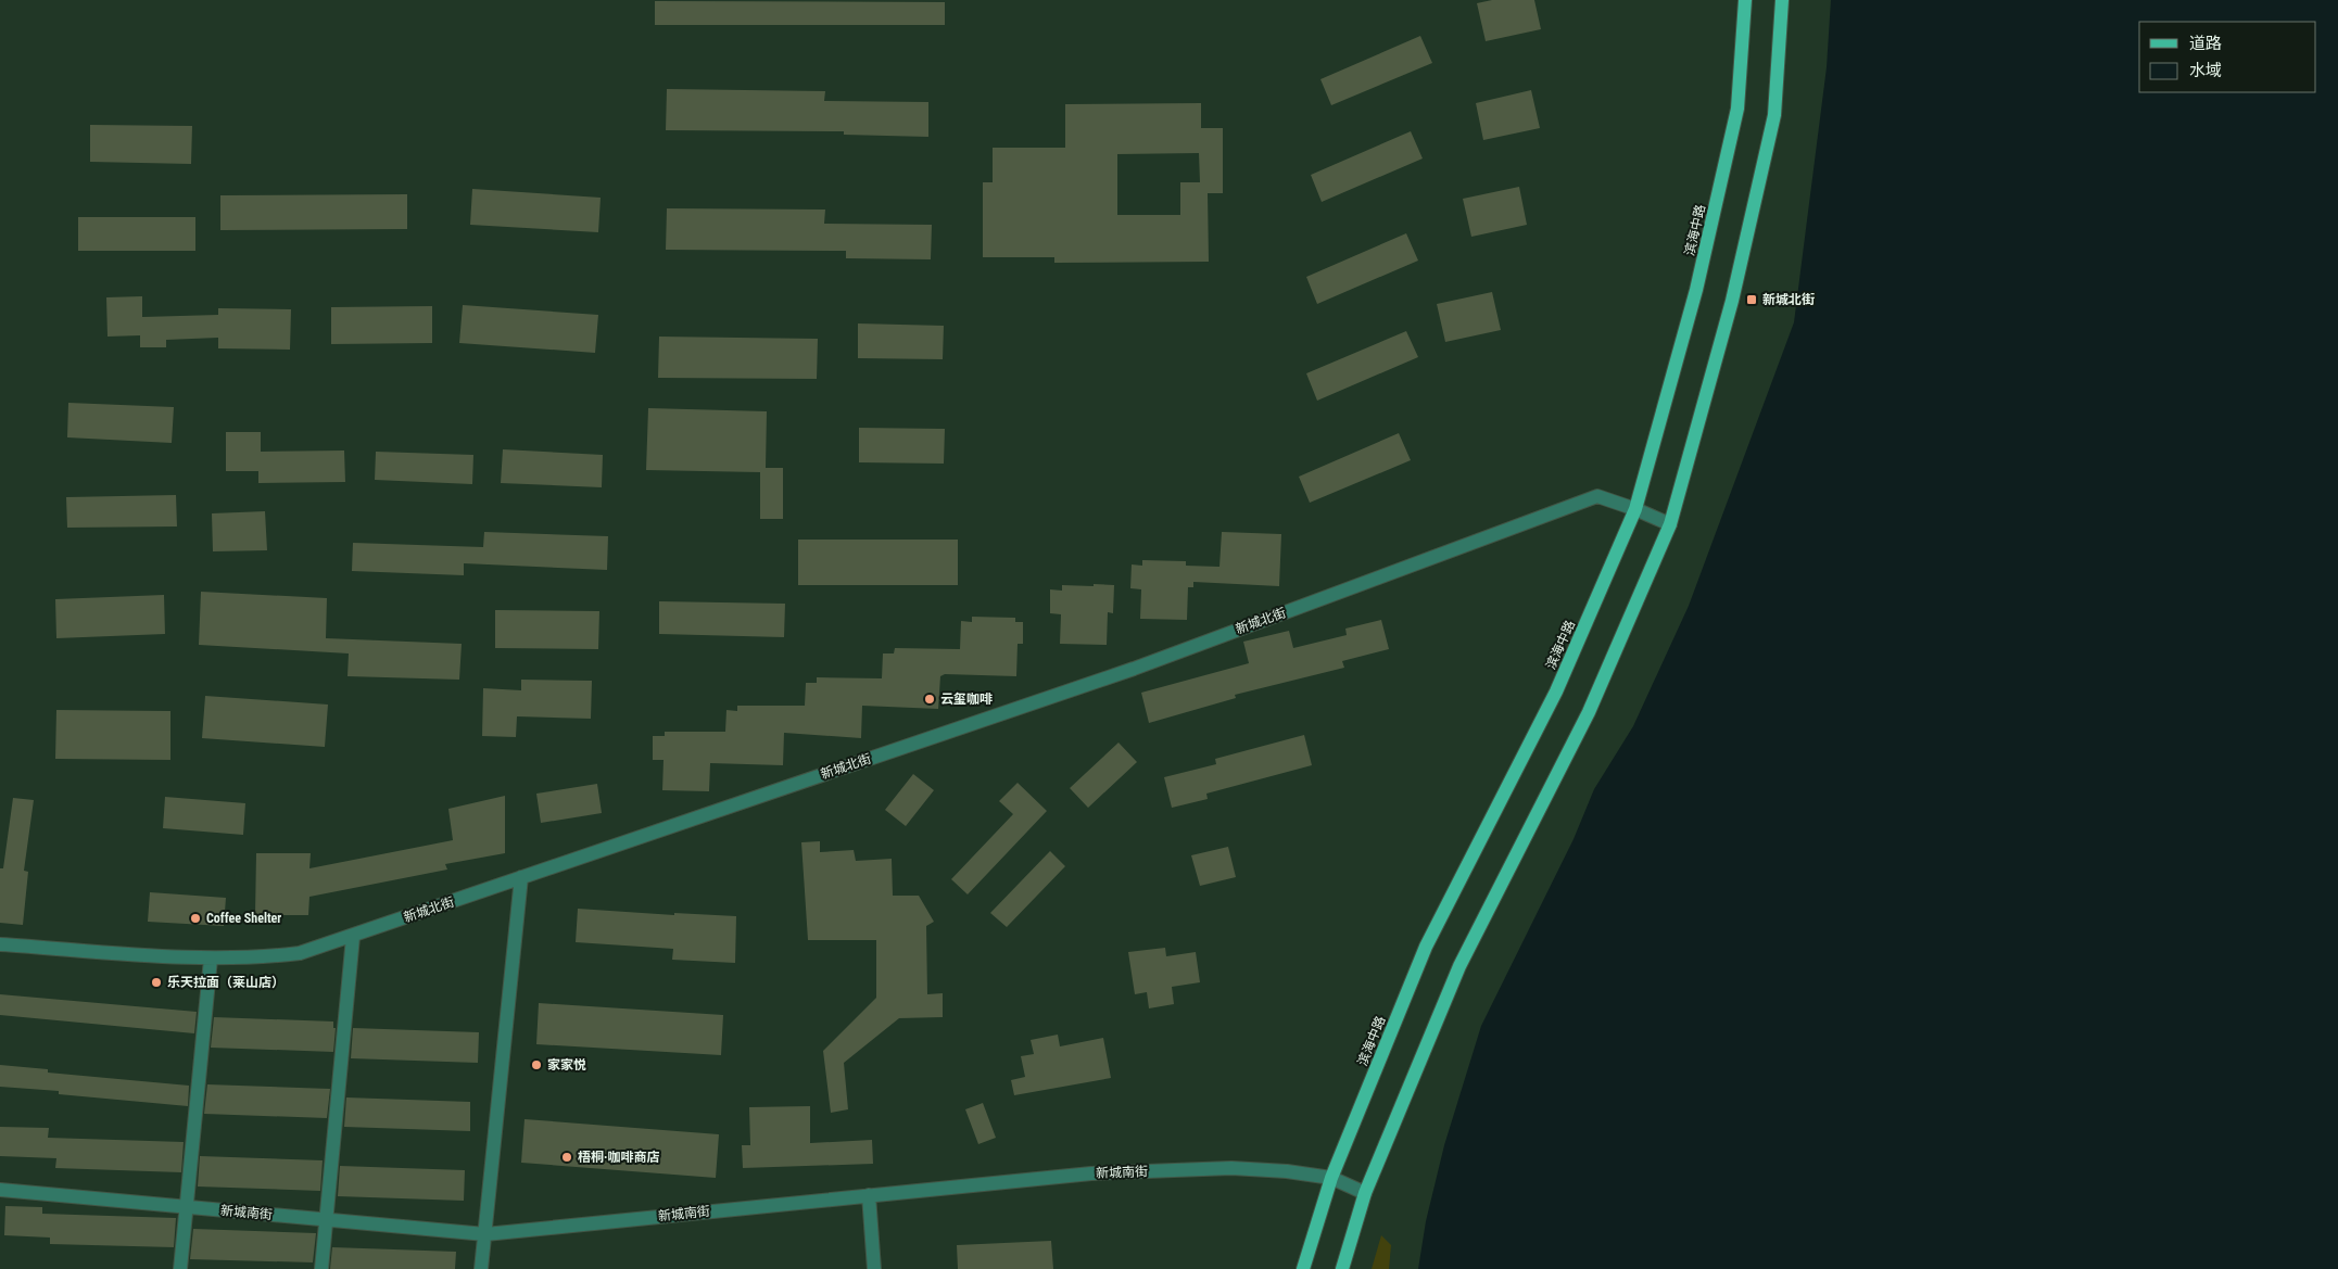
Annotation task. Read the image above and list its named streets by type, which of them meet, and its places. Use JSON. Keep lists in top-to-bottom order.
{
  "streets": {
    "main road": ["滨海中路"],
    "street": ["新城北街", "新城南街"]
  },
  "crossings": [
    ["滨海中路", "新城北街"],
    ["滨海中路", "新城南街"]
  ],
  "places": {
    "transit": ["新城北街"],
    "other": [
      "云玺咖啡",
      "Coffee Shelter",
      "乐天拉面（莱山店）",
      "家家悦",
      "梧桐·咖啡商店"
    ]
  },
  "legend": ["道路", "水域"]
}
